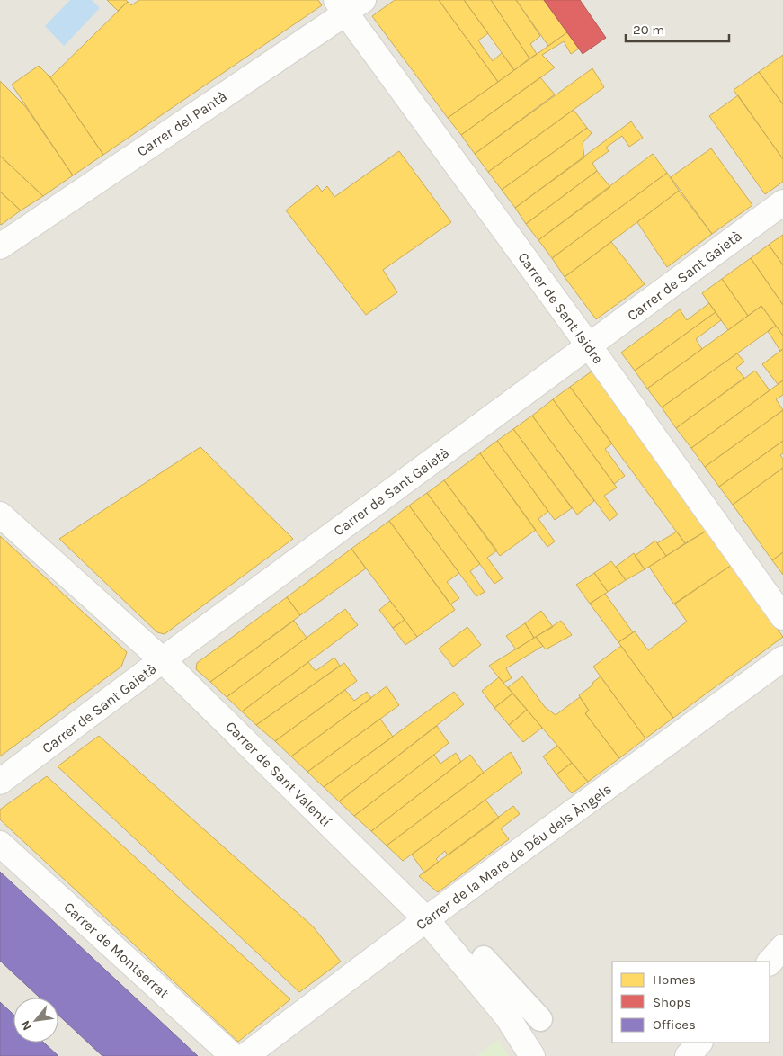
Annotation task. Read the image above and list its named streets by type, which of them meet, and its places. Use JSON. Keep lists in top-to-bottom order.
{
  "streets": {
    "street": [
      "Carrer del Pantà",
      "Carrer de Sant Gaietà",
      "Carrer de Sant Isidre",
      "Carrer de Sant Valentí",
      "Carrer de la Mare de Déu dels Àngels",
      "Carrer de Montserrat"
    ]
  },
  "crossings": [
    ["Carrer del Pantà", "Carrer de Sant Isidre"],
    ["Carrer de Sant Gaietà", "Carrer de Sant Isidre"],
    ["Carrer de Sant Gaietà", "Carrer de Sant Valentí"],
    ["Carrer de Sant Valentí", "Carrer de la Mare de Déu dels Àngels"]
  ],
  "legend": ["Homes", "Shops", "Offices"],
  "scale_bar": "20 m",
  "north": "bottom left"
}
